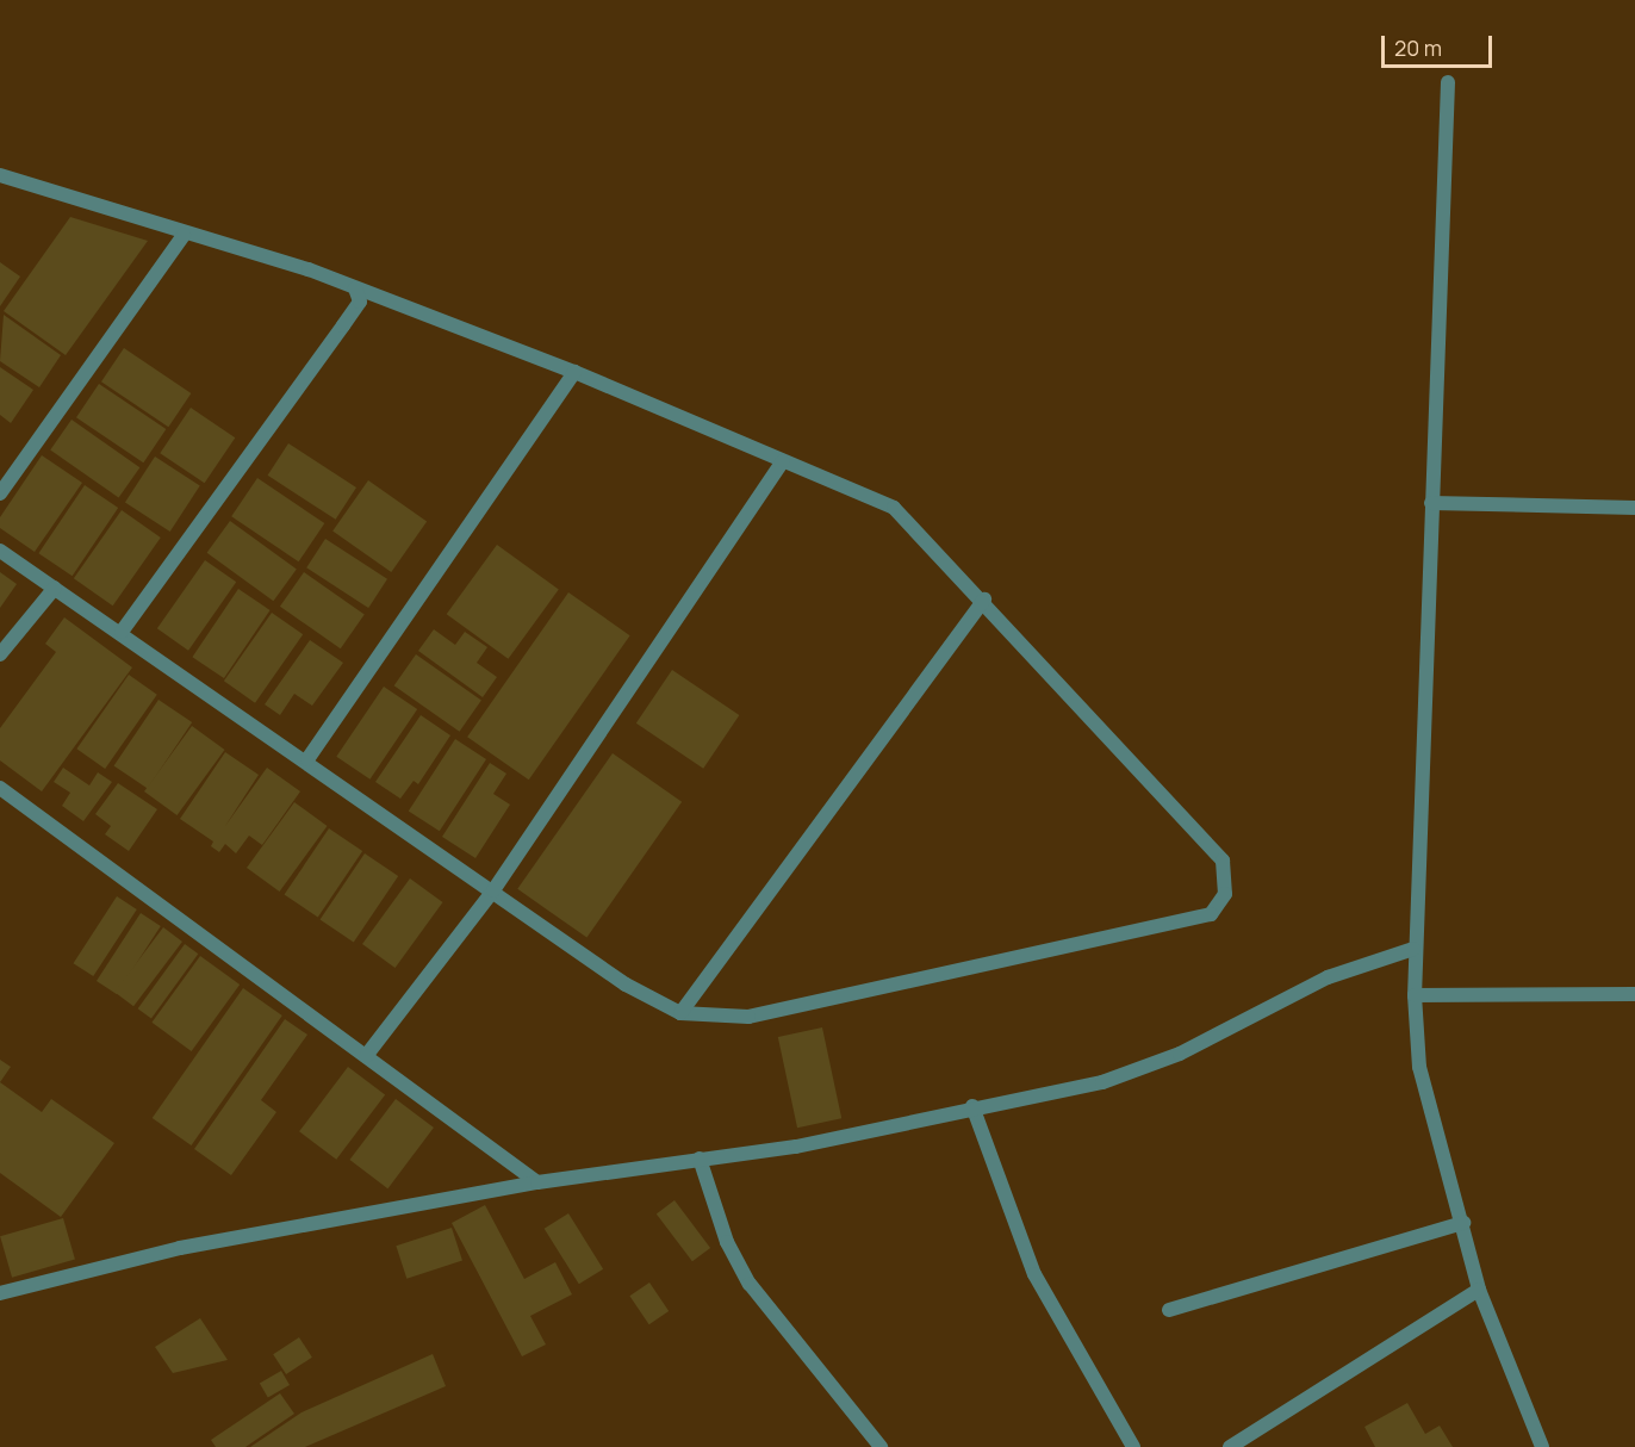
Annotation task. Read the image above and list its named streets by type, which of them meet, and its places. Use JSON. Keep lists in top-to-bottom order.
{
  "scale_bar": "20 m"
}
